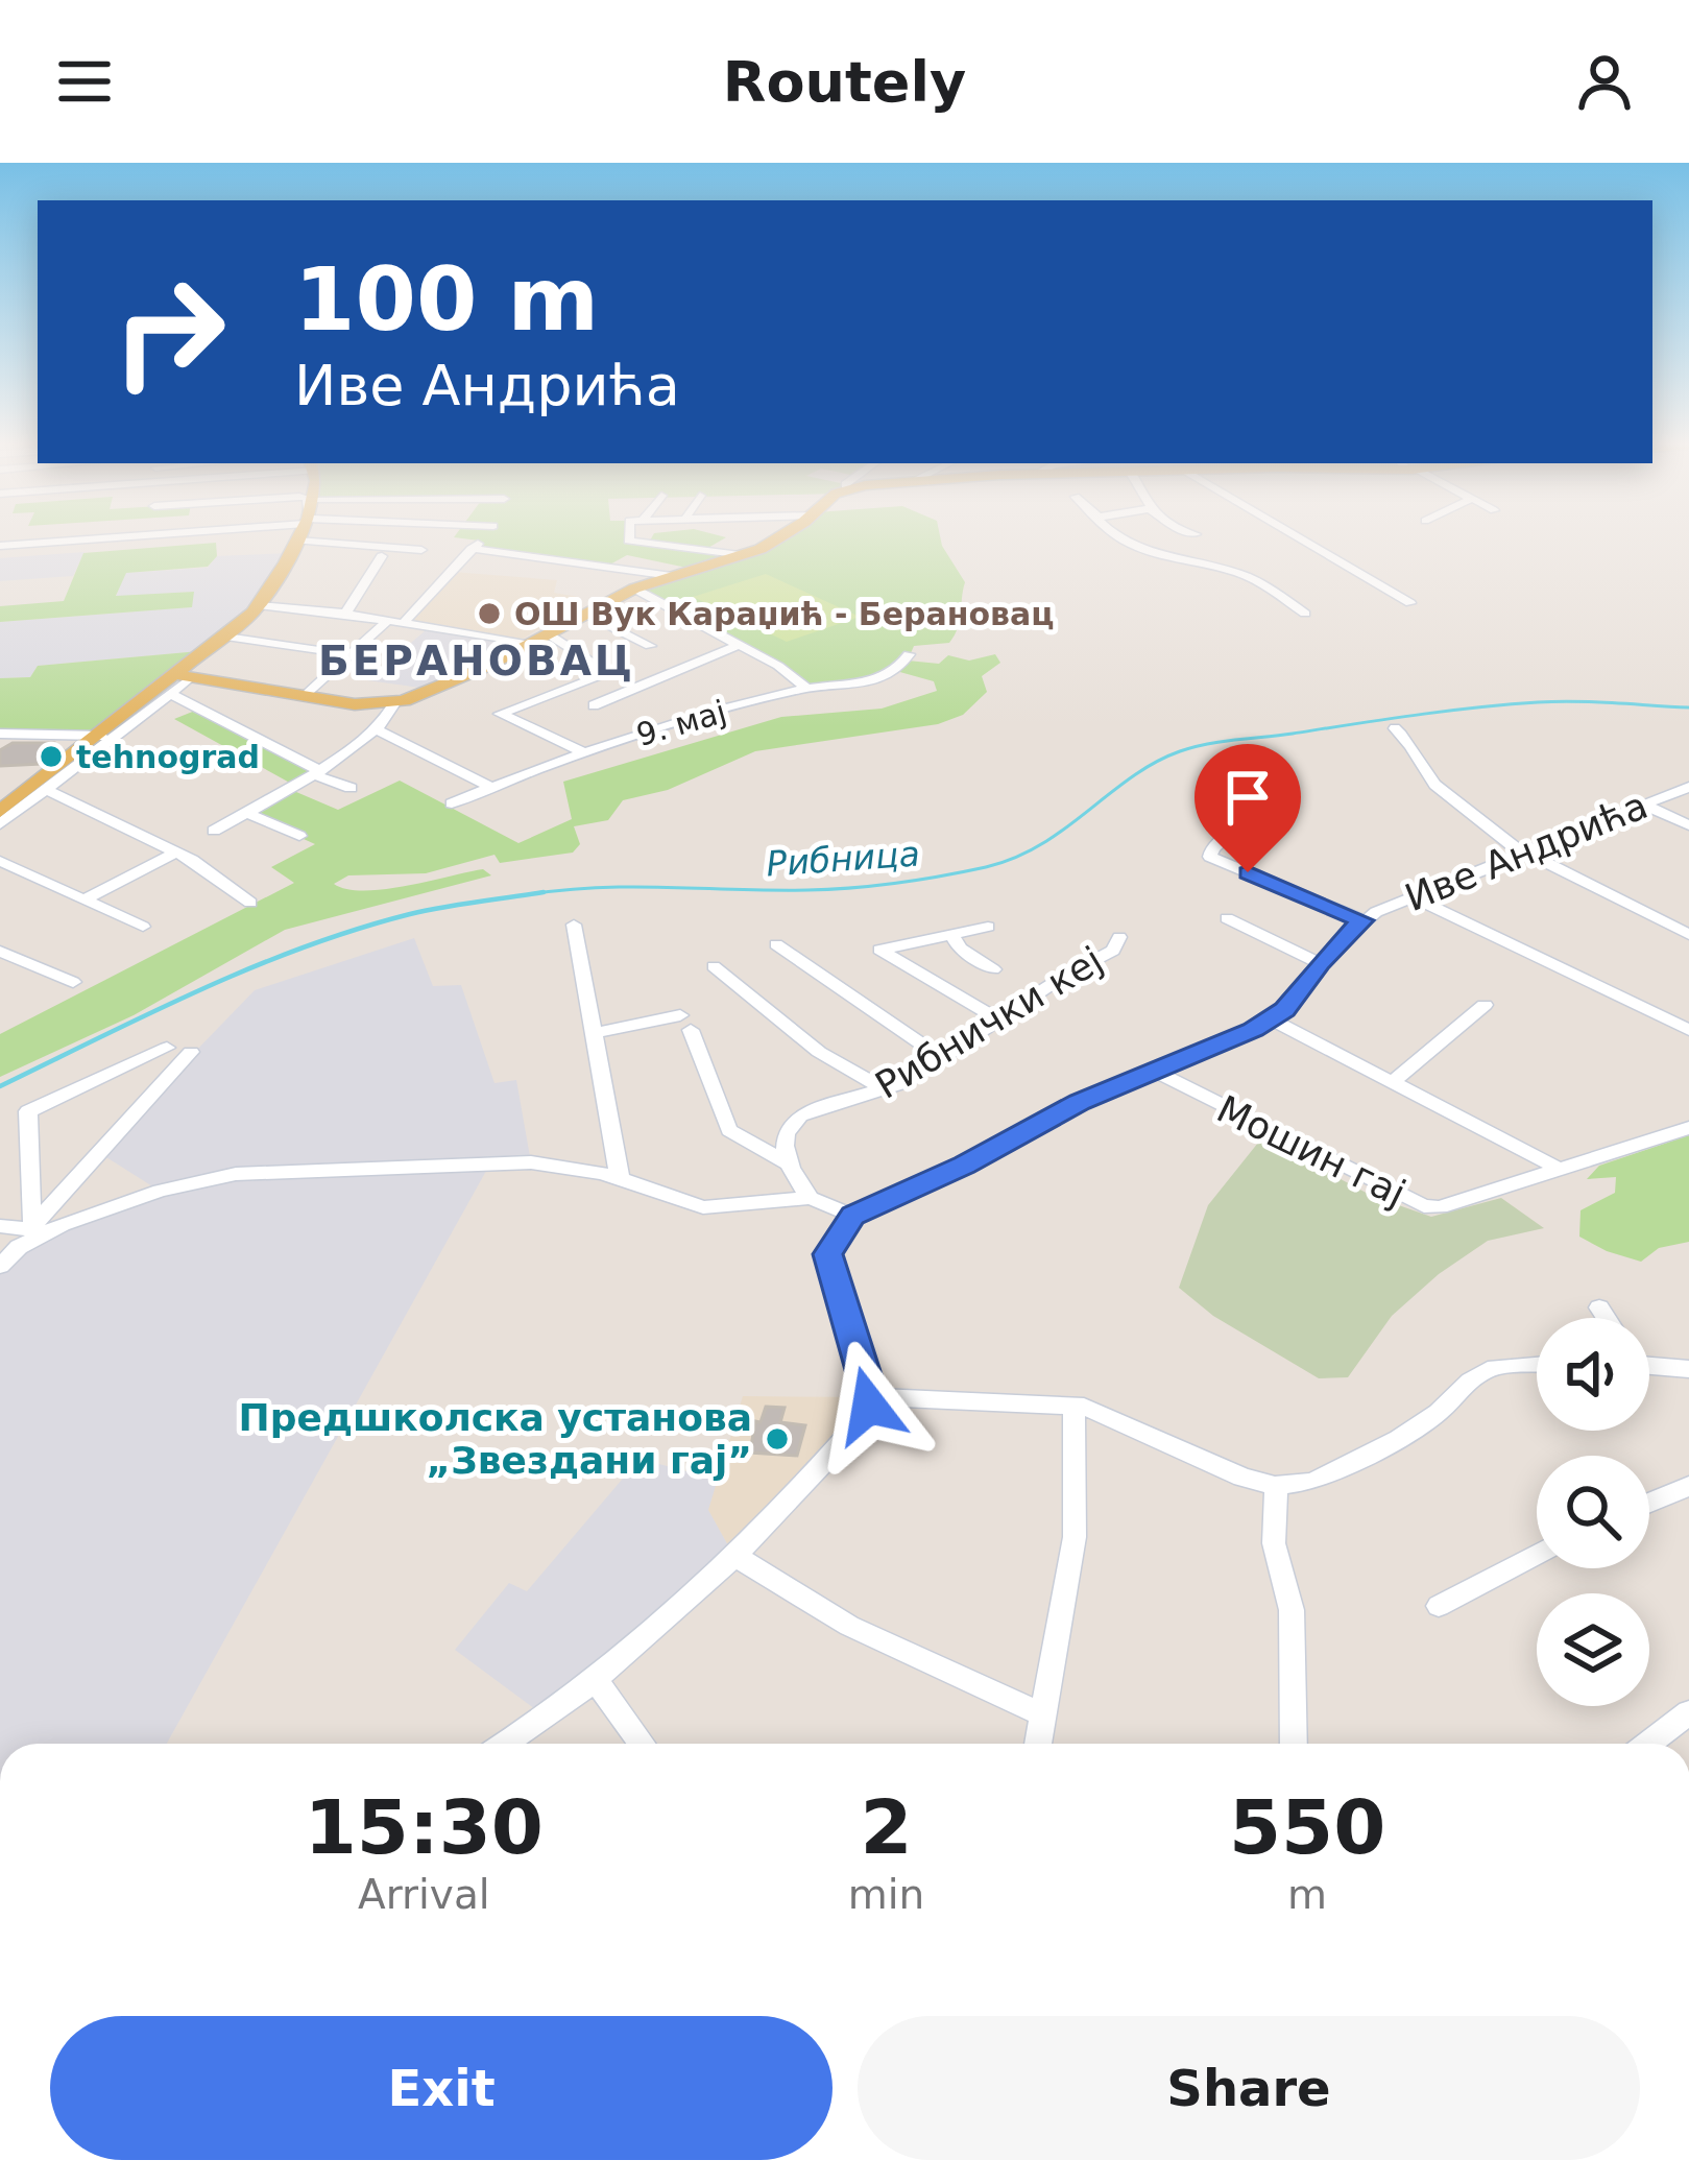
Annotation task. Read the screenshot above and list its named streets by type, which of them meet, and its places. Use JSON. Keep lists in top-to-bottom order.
{
  "streets": {
    "street": [
      "9. мај",
      "Иве Андрића",
      "Рибнички кеј",
      "Мошин гај"
    ]
  },
  "crossings": [
    ["Иве Андрића", "Мошин гај"]
  ],
  "districts": ["БЕРАНОВАЦ"],
  "water": ["Рибница"],
  "places": ["ОШ Вук Караџић - Берановац", "tehnograd", "Предшколска установа „Звездани гај”"],
  "page": {
    "header": "Routely",
    "turn": ["100 m", "Иве Андрића"],
    "eta": [
      "15:30",
      "Arrival",
      "2",
      "min",
      "550",
      "m"
    ],
    "buttons": ["Exit", "Share"]
  }
}
